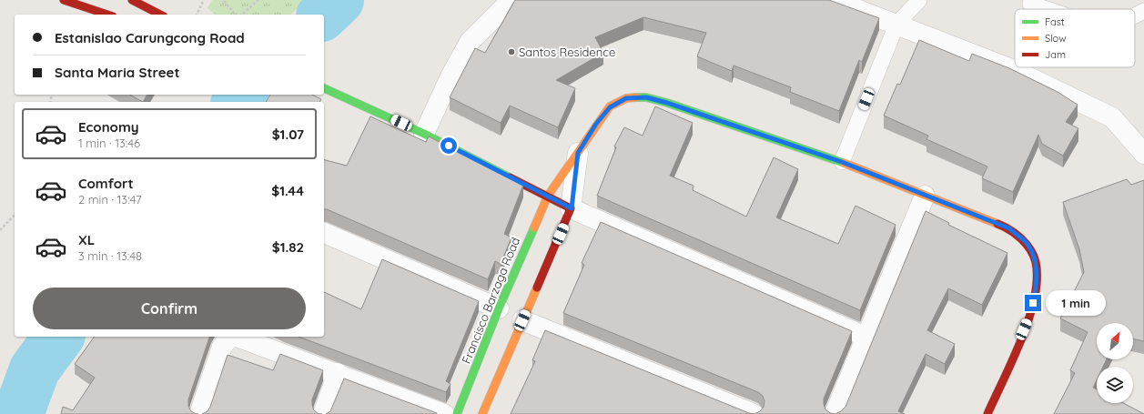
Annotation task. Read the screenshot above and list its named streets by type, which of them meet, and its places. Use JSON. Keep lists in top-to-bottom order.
{
  "streets": {
    "street": ["Francisco Barzaga Road"]
  },
  "places": ["Santos Residence"],
  "legend": ["Fast", "Slow", "Jam"],
  "north": "top right",
  "page": {
    "banner": ["Estanislao Carungcong Road", "Santa Maria Street"],
    "list": [
      {
        "name": "Economy",
        "note": "1 min · 13:46",
        "value": "$1.07"
      },
      {
        "name": "Comfort",
        "note": "2 min · 13:47",
        "value": "$1.44"
      },
      {
        "name": "XL",
        "note": "3 min · 13:48",
        "value": "$1.82"
      }
    ],
    "buttons": "Confirm",
    "bubble": "1 min"
  }
}
